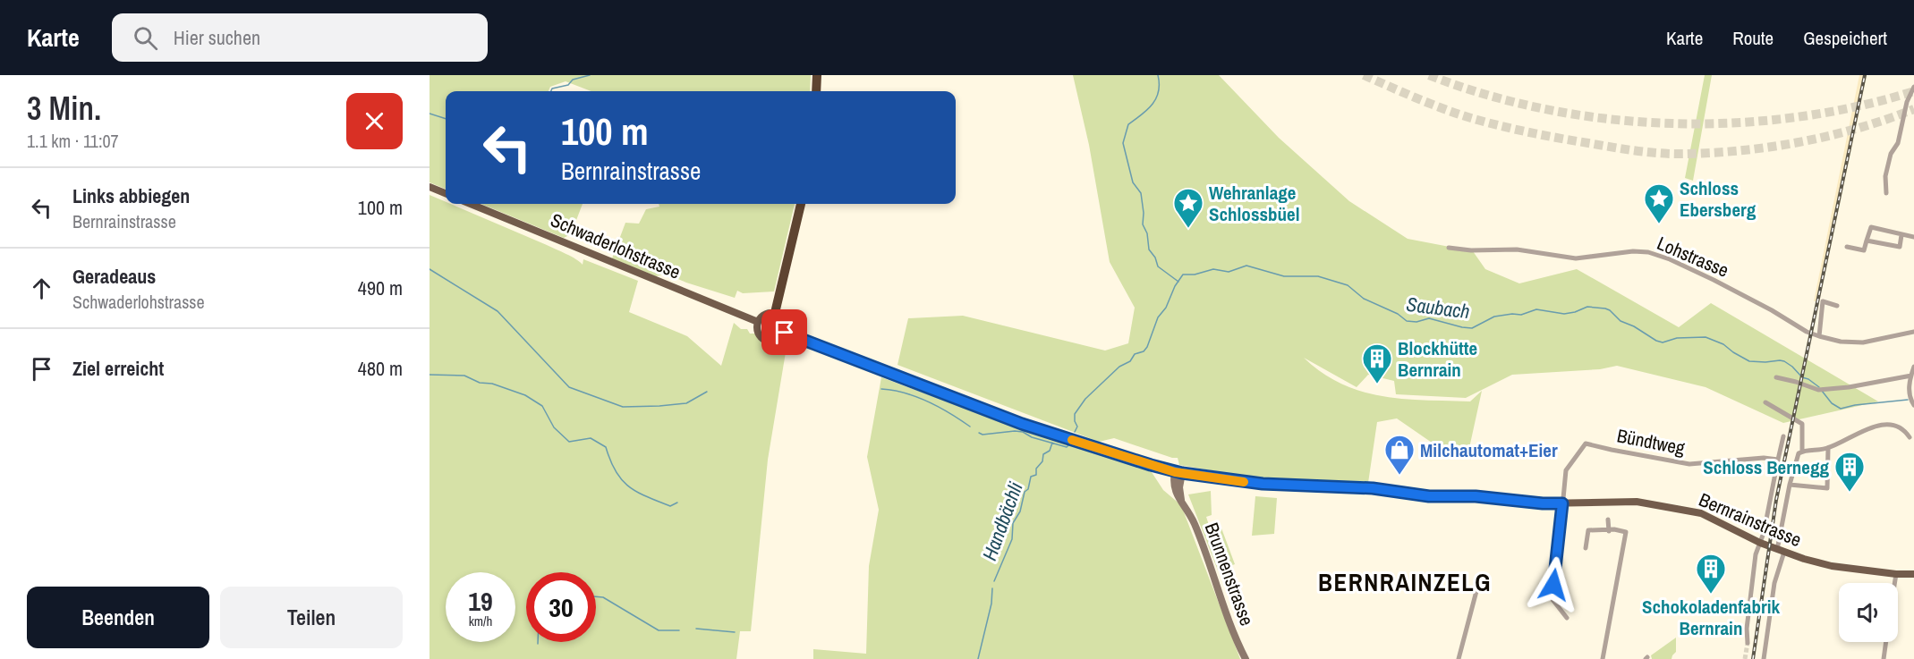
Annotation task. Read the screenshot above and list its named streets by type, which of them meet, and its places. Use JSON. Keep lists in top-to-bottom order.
{
  "streets": {
    "main road": ["Schwaderlohstrasse", "Bernrainstrasse", "Brunnenstrasse"],
    "street": ["Lohstrasse", "Bündtweg"]
  },
  "crossings": [
    ["Schwaderlohstrasse", "Bernrainstrasse"],
    ["Bündtweg", "Bernrainstrasse"],
    ["Bernrainstrasse", "Brunnenstrasse"]
  ],
  "districts": ["BERNRAINZELG"],
  "water": ["Saubach", "Handbächli"],
  "places": {
    "place": ["Schloss Ebersberg", "Wehranlage Schlossbüel"],
    "building": ["Blockhütte Bernrain", "Schloss Bernegg", "Schokoladenfabrik Bernrain"],
    "shop": ["Milchautomat+Eier"]
  },
  "page": {
    "header": "Karte",
    "search": "Hier suchen",
    "nav": ["Karte", "Route", "Gespeichert"],
    "heading": ["3 Min.", "1.1 km · 11:07"],
    "turn": ["100 m", "Bernrainstrasse"],
    "list": [
      {
        "name": "Links abbiegen",
        "note": "Bernrainstrasse",
        "value": "100 m"
      },
      {
        "name": "Geradeaus",
        "note": "Schwaderlohstrasse",
        "value": "490 m"
      },
      {
        "name": "Ziel erreicht",
        "value": "480 m"
      }
    ],
    "speed": "19 km/h",
    "limit": "30",
    "buttons": ["Beenden", "Teilen"]
  }
}
